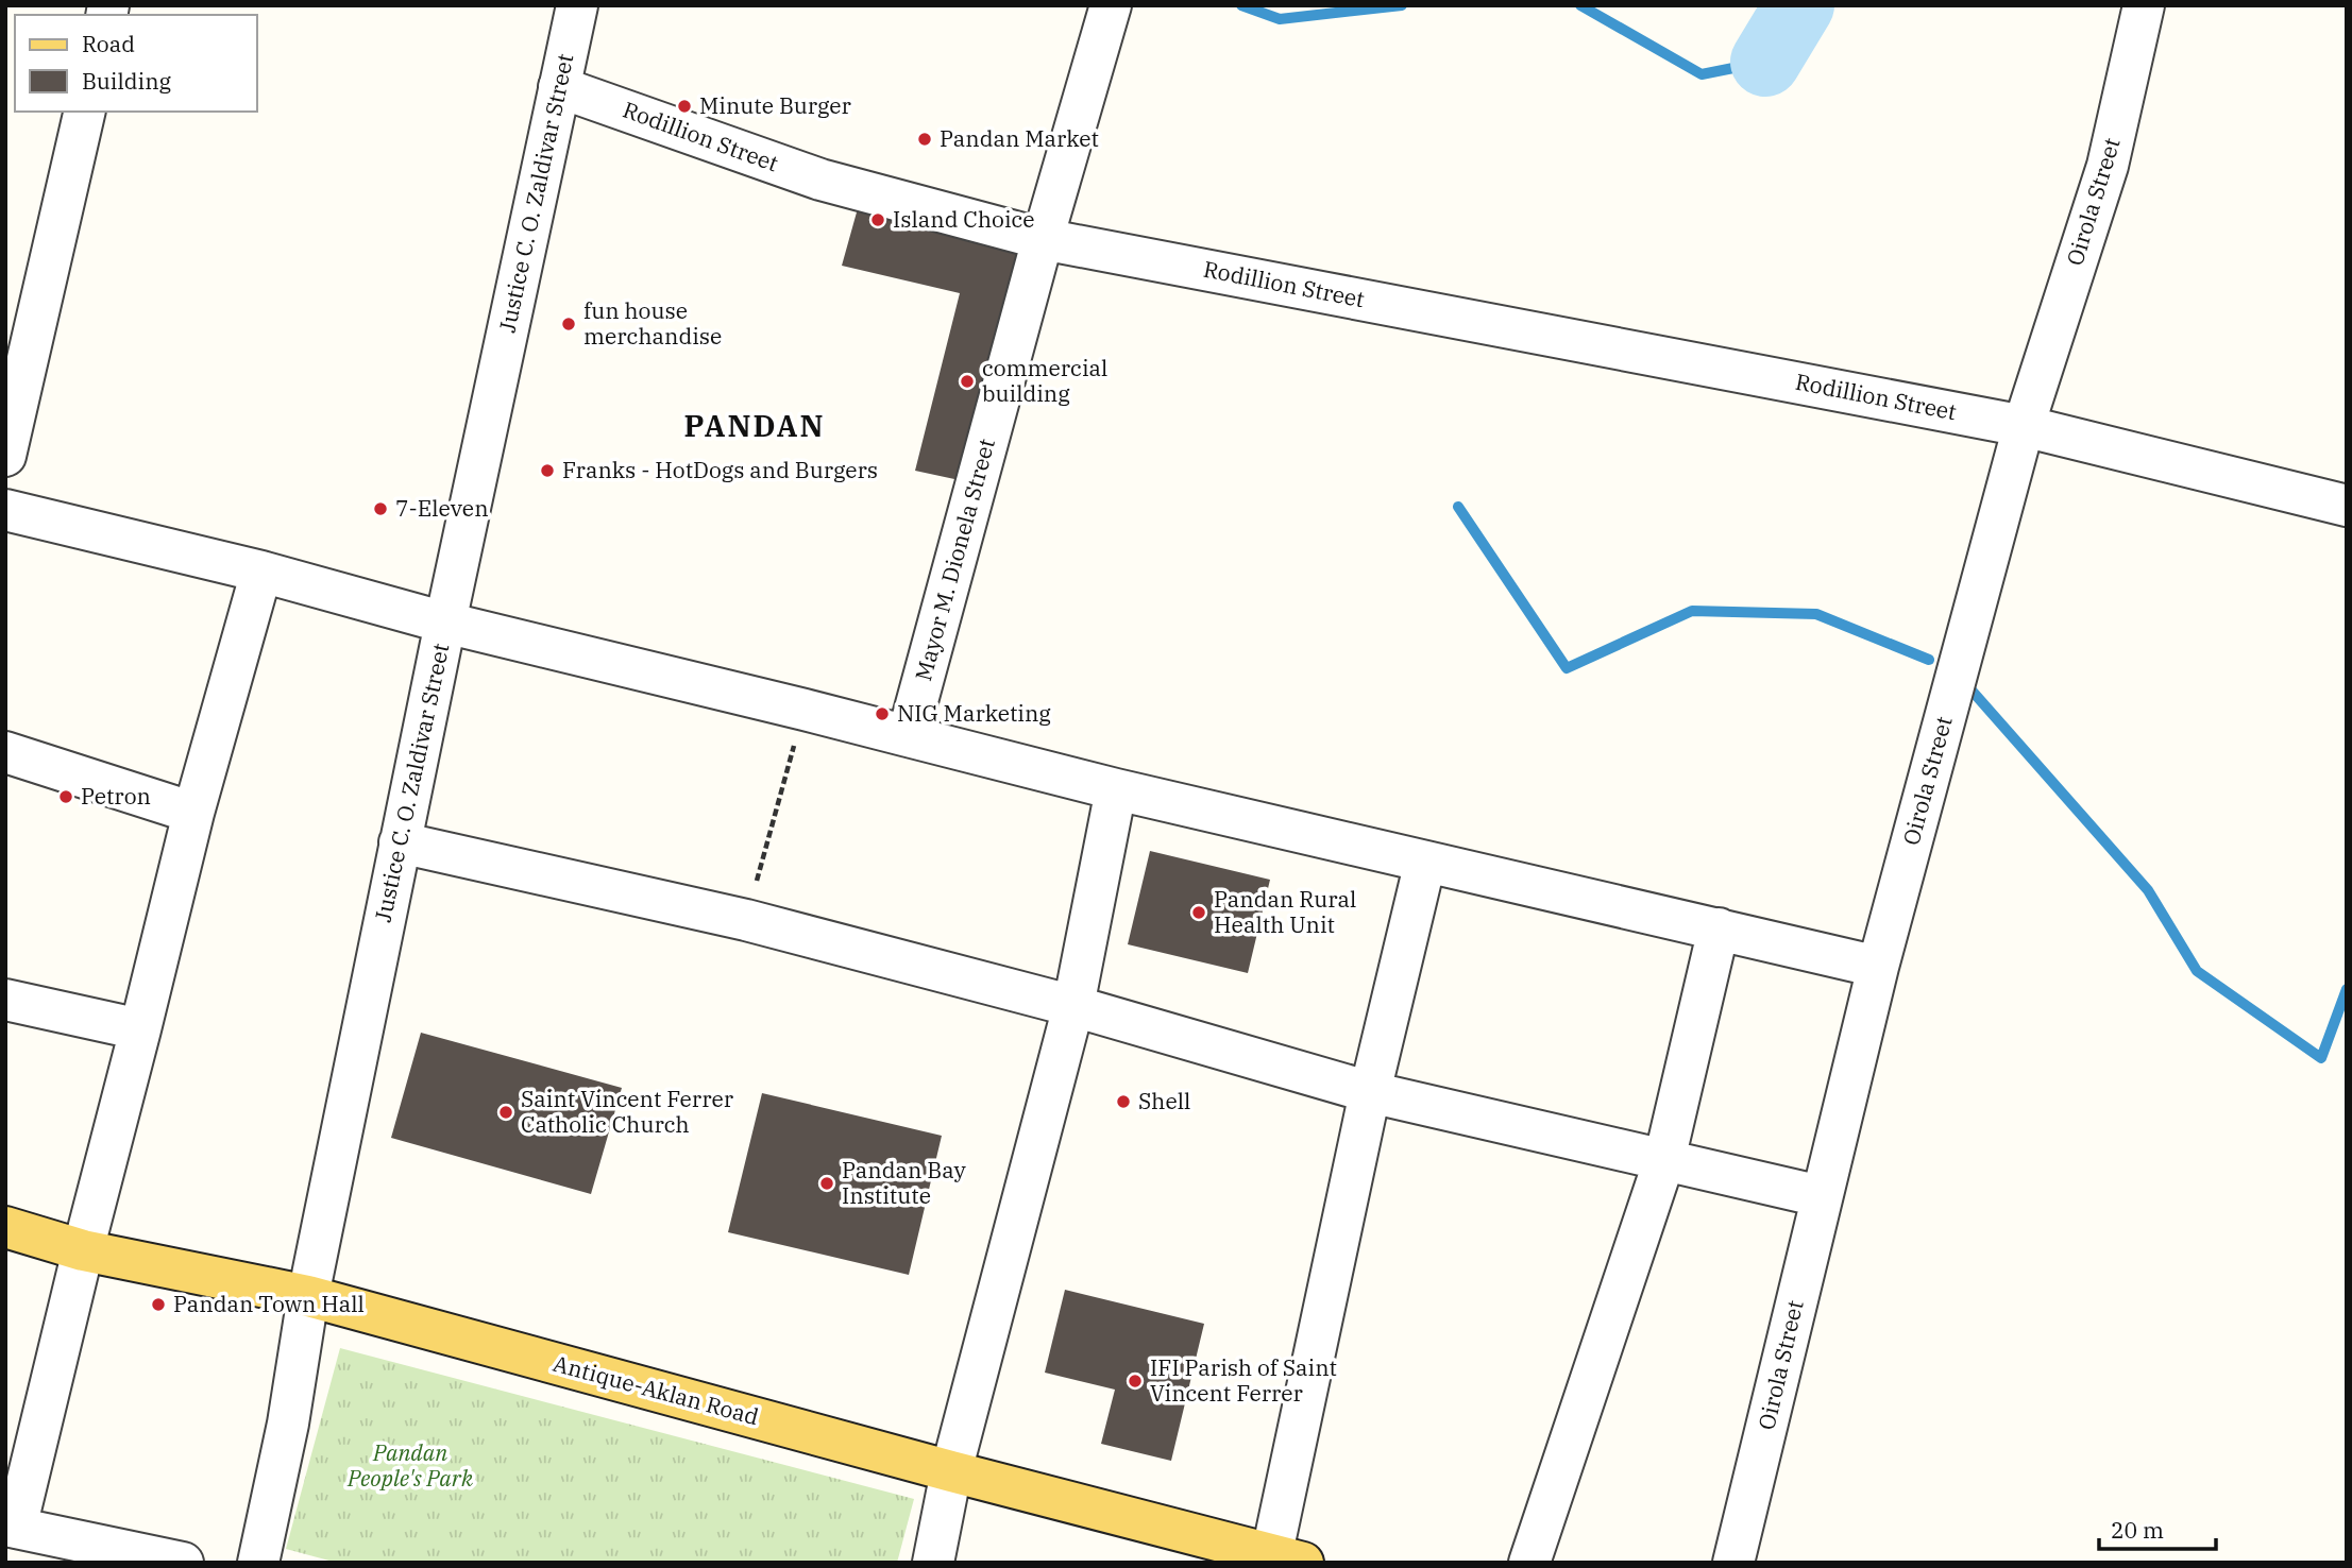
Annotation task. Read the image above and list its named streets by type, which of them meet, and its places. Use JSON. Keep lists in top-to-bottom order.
{
  "streets": {
    "main road": ["Antique-Aklan Road"],
    "street": [
      "Rodillion Street",
      "Justice C. O. Zaldivar Street",
      "Oirola Street",
      "Mayor M. Dionela Street"
    ]
  },
  "crossings": [
    ["Rodillion Street", "Justice C. O. Zaldivar Street"],
    ["Rodillion Street", "Oirola Street"],
    ["Rodillion Street", "Mayor M. Dionela Street"],
    ["Justice C. O. Zaldivar Street", "Antique-Aklan Road"]
  ],
  "districts": ["PANDAN"],
  "parks": ["Pandan People's Park"],
  "places": [
    "Minute Burger",
    "Pandan Market",
    "Island Choice",
    "fun house merchandise",
    "commercial building",
    "Franks - HotDogs and Burgers",
    "7-Eleven",
    "NIG Marketing",
    "Petron",
    "Pandan Rural Health Unit",
    "Shell",
    "Saint Vincent Ferrer Catholic Church",
    "Pandan Bay Institute",
    "Pandan Town Hall",
    "IFI Parish of Saint Vincent Ferrer"
  ],
  "legend": ["Road", "Building"],
  "scale_bar": "20 m"
}
